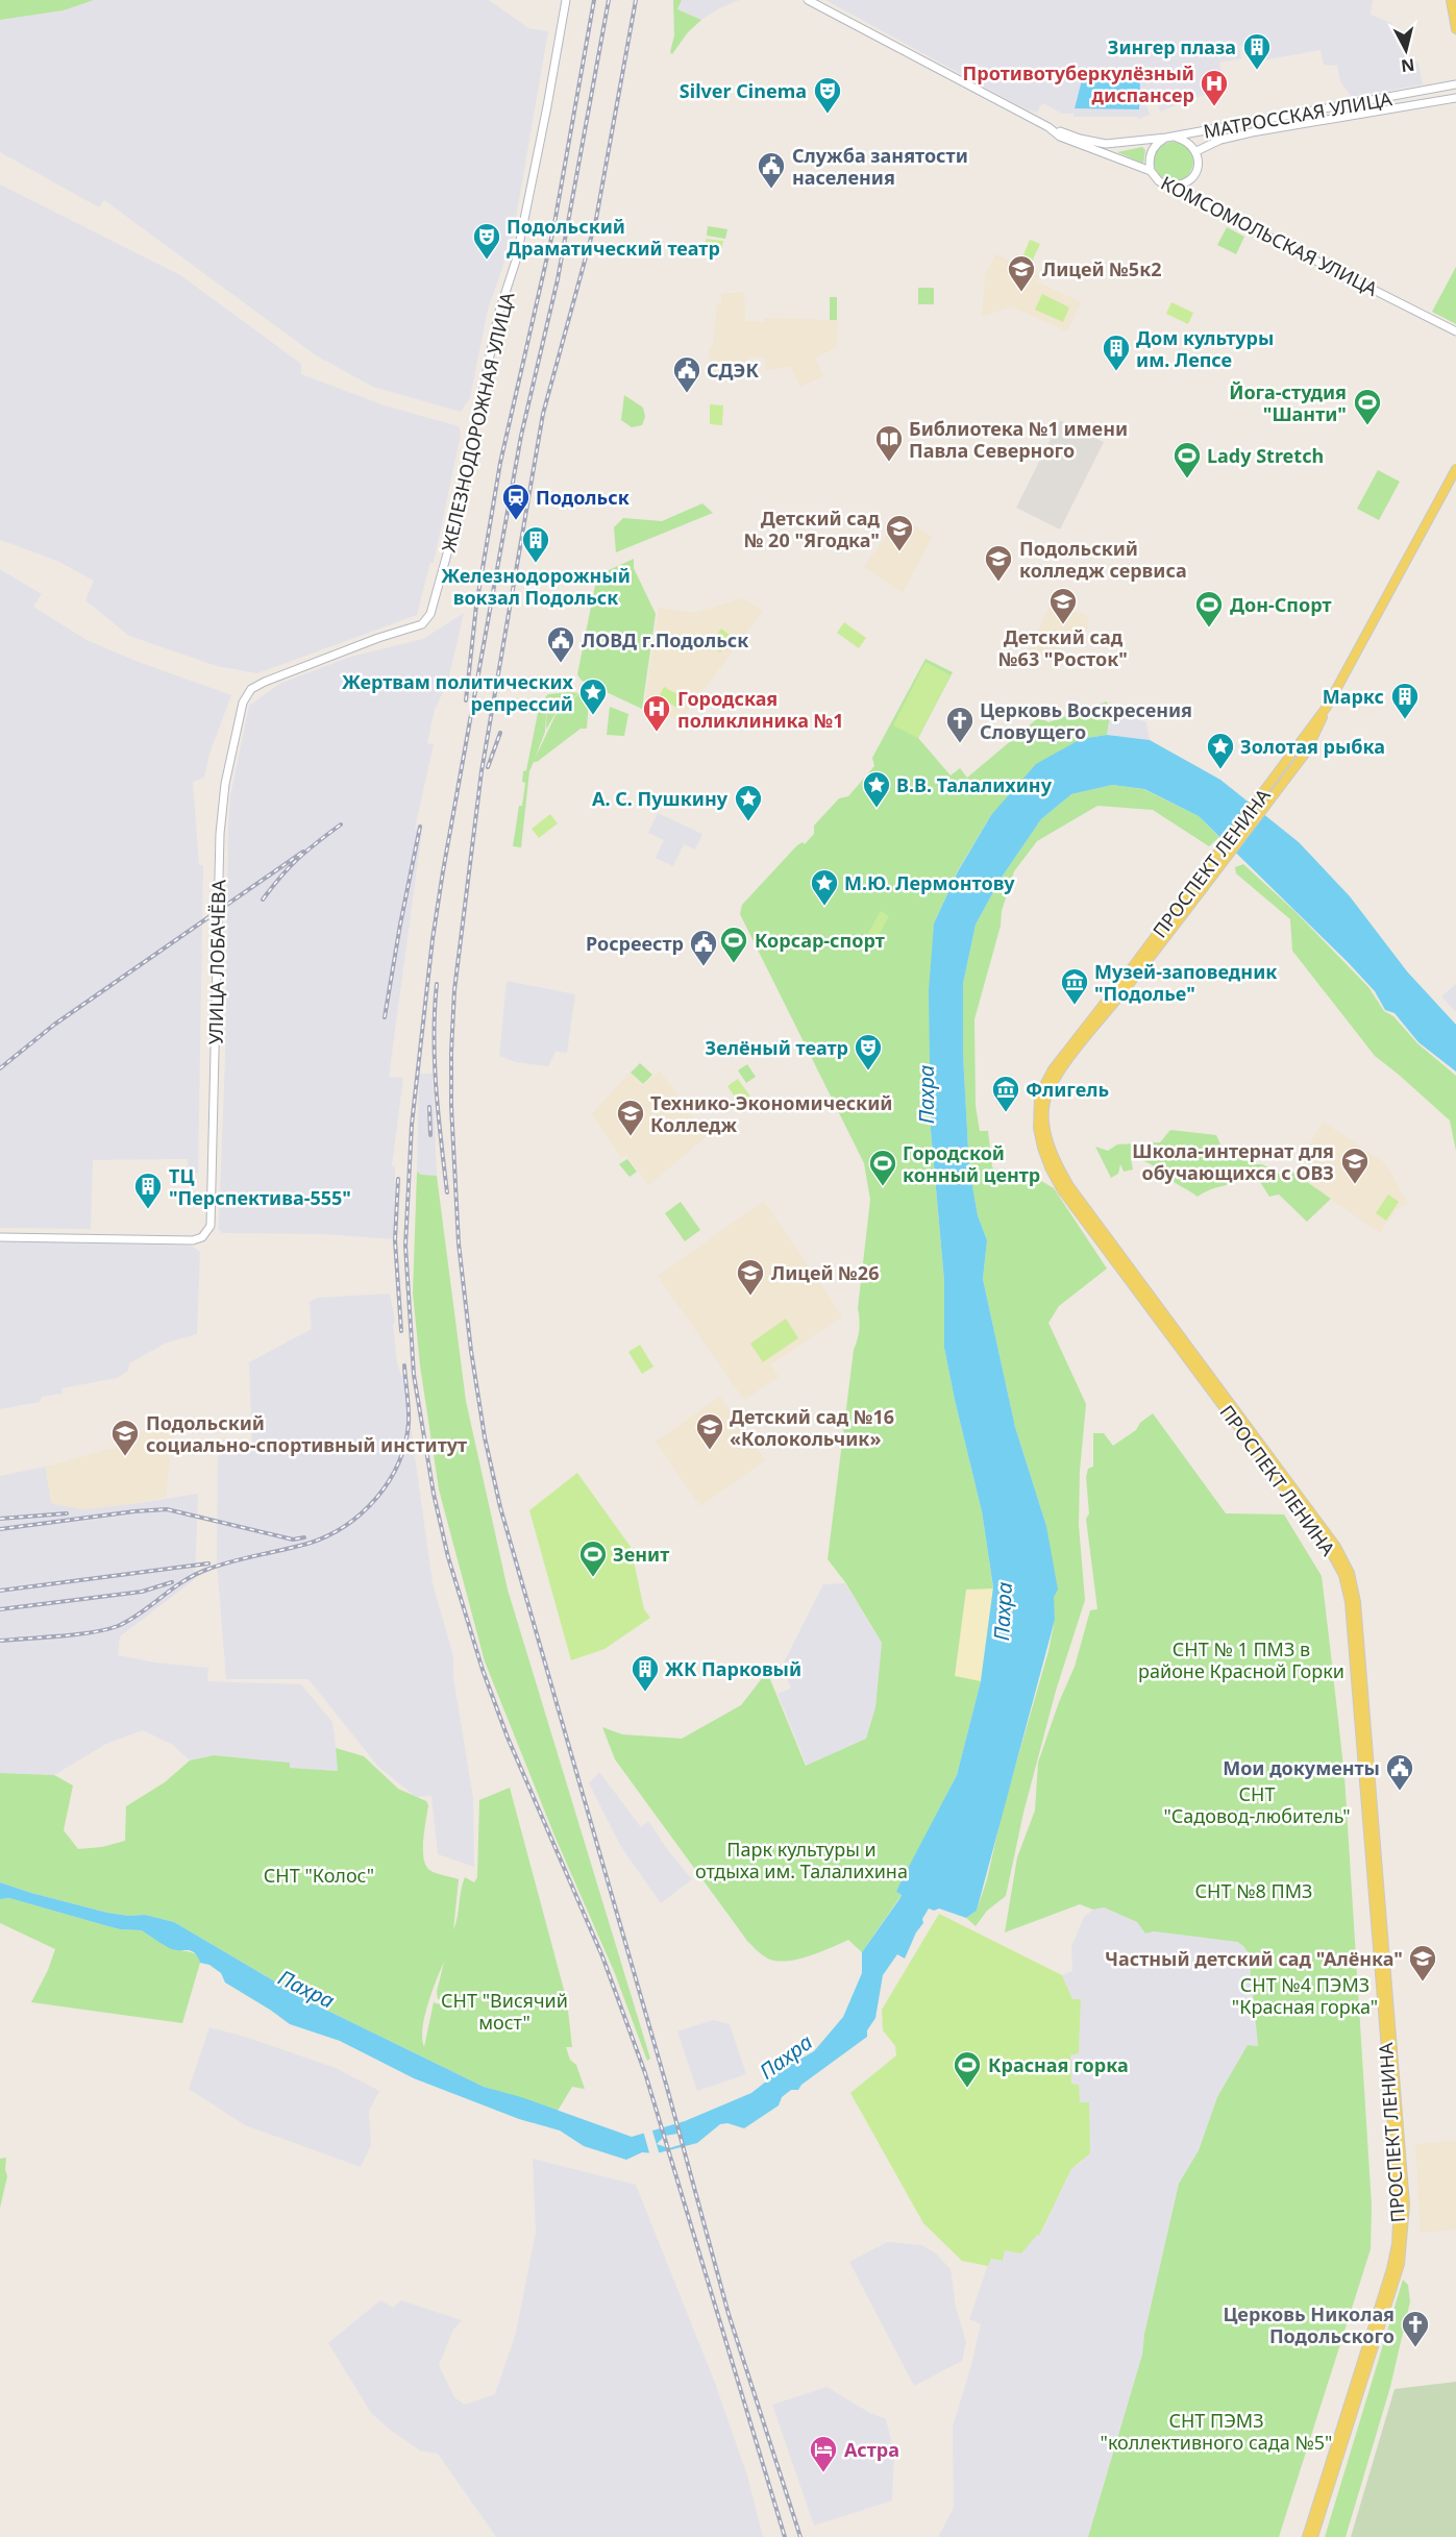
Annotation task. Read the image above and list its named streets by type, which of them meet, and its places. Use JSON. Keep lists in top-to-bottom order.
{
  "streets": {
    "main road": [
      "МАТРОССКАЯ УЛИЦА",
      "КОМСОМОЛЬСКАЯ УЛИЦА",
      "ЖЕЛЕЗНОДОРОЖНАЯ УЛИЦА",
      "ПРОСПЕКТ ЛЕНИНА",
      "УЛИЦА ЛОБАЧЁВА"
    ]
  },
  "crossings": [
    ["МАТРОССКАЯ УЛИЦА", "КОМСОМОЛЬСКАЯ УЛИЦА"],
    ["ЖЕЛЕЗНОДОРОЖНАЯ УЛИЦА", "УЛИЦА ЛОБАЧЁВА"]
  ],
  "water": ["Пахра"],
  "parks": [
    "СНТ № 1 ПМЗ в районе Красной Горки",
    "СНТ \"Садовод-любитель\"",
    "Парк культуры и отдыха им. Талалихина",
    "СНТ \"Колос\"",
    "СНТ №8 ПМЗ",
    "СНТ №4 ПЭМЗ \"Красная горка\"",
    "СНТ \"Висячий мост\"",
    "СНТ ПЭМЗ \"коллективного сада №5\""
  ],
  "places": {
    "building": [
      "Зингер плаза",
      "Дом культуры им. Лепсе",
      "Железнодорожный вокзал Подольск",
      "Маркс",
      "ТЦ \"Перспектива-555\"",
      "ЖК Парковый"
    ],
    "hospital": ["Противотуберкулёзный диспансер", "Городская поликлиника №1"],
    "theatre": ["Silver Cinema", "Подольский Драматический театр", "Зелёный театр"],
    "public building": [
      "Служба занятости населения",
      "СДЭК",
      "ЛОВД г.Подольск",
      "Росреестр",
      "Мои документы"
    ],
    "school or university": [
      "Лицей №5к2",
      "Детский сад № 20 \"Ягодка\"",
      "Подольский колледж сервиса",
      "Детский сад №63 \"Росток\"",
      "Технико-Экономический Колледж",
      "Школа-интернат для обучающихся с ОВЗ",
      "Лицей №26",
      "Детский сад №16 «Колокольчик»",
      "Подольский социально-спортивный институт",
      "Частный детский сад \"Алёнка\""
    ],
    "sports": [
      "Йога-студия \"Шанти\"",
      "Lady Stretch",
      "Дон-Спорт",
      "Корсар-спорт",
      "Городской конный центр",
      "Зенит",
      "Красная горка"
    ],
    "library": ["Библиотека №1 имени Павла Северного"],
    "station": ["Подольск"],
    "place": [
      "Жертвам политических репрессий",
      "Золотая рыбка",
      "В.В. Талалихину",
      "А. С. Пушкину",
      "М.Ю. Лермонтову"
    ],
    "church": ["Церковь Воскресения Словущего", "Церковь Николая Подольского"],
    "museum": ["Музей-заповедник \"Подолье\"", "Флигель"],
    "hotel": ["Астра"]
  },
  "north": "bottom"
}
